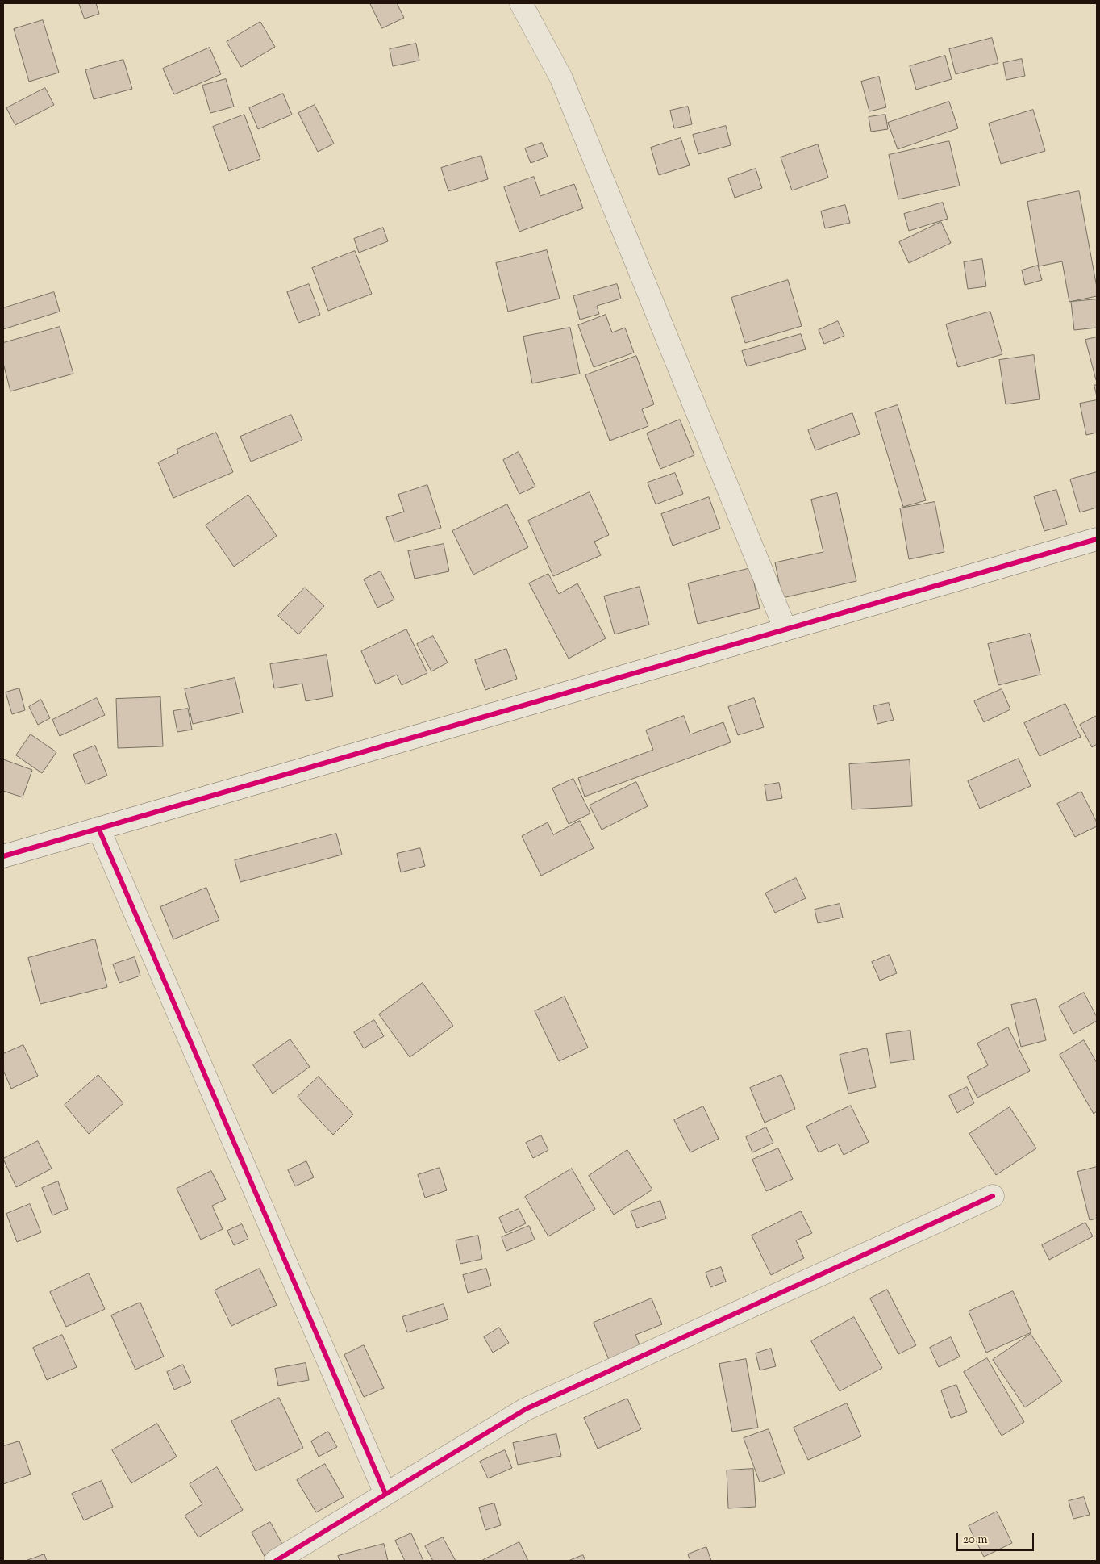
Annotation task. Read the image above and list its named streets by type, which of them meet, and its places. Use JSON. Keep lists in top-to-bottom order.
{
  "scale_bar": "20 m"
}
